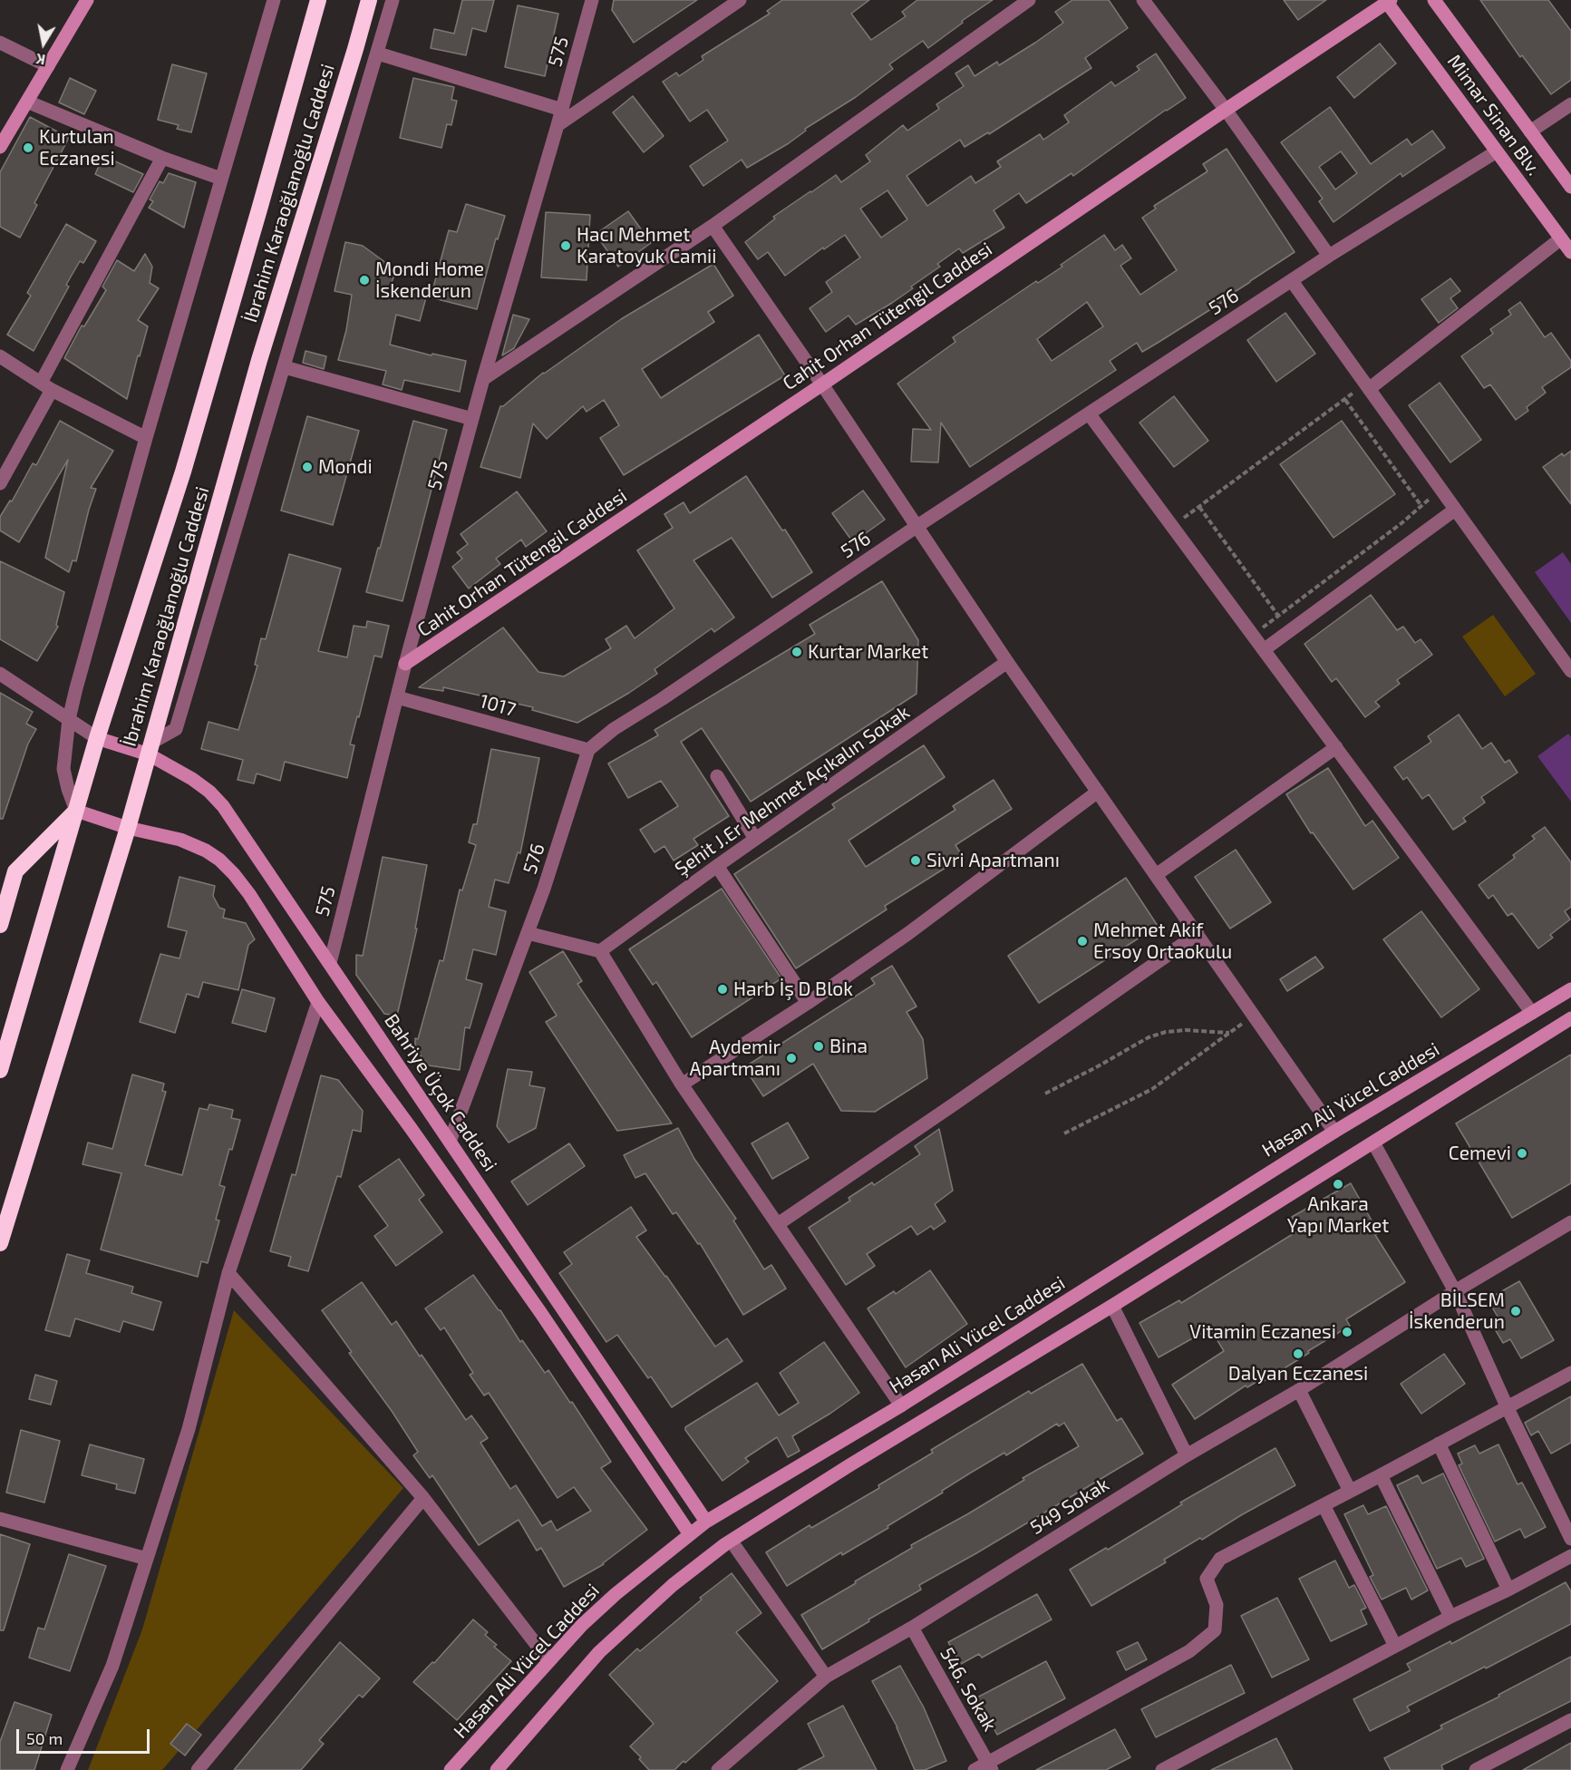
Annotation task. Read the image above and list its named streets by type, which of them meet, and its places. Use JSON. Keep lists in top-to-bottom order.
{
  "streets": {
    "highway": ["İbrahim Karaoğlanoğlu Caddesi"],
    "street": [
      "575",
      "Mimar Sinan Blv.",
      "576",
      "Cahit Orhan Tütengil Caddesi",
      "1017",
      "Şehit J.Er Mehmet Açıkalın Sokak",
      "Bahriye Üçok Caddesi",
      "Hasan Ali Yücel Caddesi",
      "549 Sokak",
      "546. Sokak"
    ]
  },
  "crossings": [
    ["575", "Cahit Orhan Tütengil Caddesi"],
    ["575", "1017"],
    ["575", "Bahriye Üçok Caddesi"],
    ["Mimar Sinan Blv.", "576"],
    ["Mimar Sinan Blv.", "Cahit Orhan Tütengil Caddesi"],
    ["İbrahim Karaoğlanoğlu Caddesi", "Bahriye Üçok Caddesi"],
    ["576", "1017"],
    ["576", "Bahriye Üçok Caddesi"],
    ["Bahriye Üçok Caddesi", "Hasan Ali Yücel Caddesi"],
    ["549 Sokak", "546. Sokak"]
  ],
  "places": [
    "Kurtulan Eczanesi",
    "Hacı Mehmet Karatoyuk Camii",
    "Mondi Home İskenderun",
    "Mondi",
    "Kurtar Market",
    "Sivri Apartmanı",
    "Mehmet Akif Ersoy Ortaokulu",
    "Harb İş D Blok",
    "Bina",
    "Aydemir Apartmanı",
    "Cemevi",
    "Ankara Yapı Market",
    "BİLSEM İskenderun",
    "Vitamin Eczanesi",
    "Dalyan Eczanesi"
  ],
  "scale_bar": "50 m",
  "north": "bottom"
}
